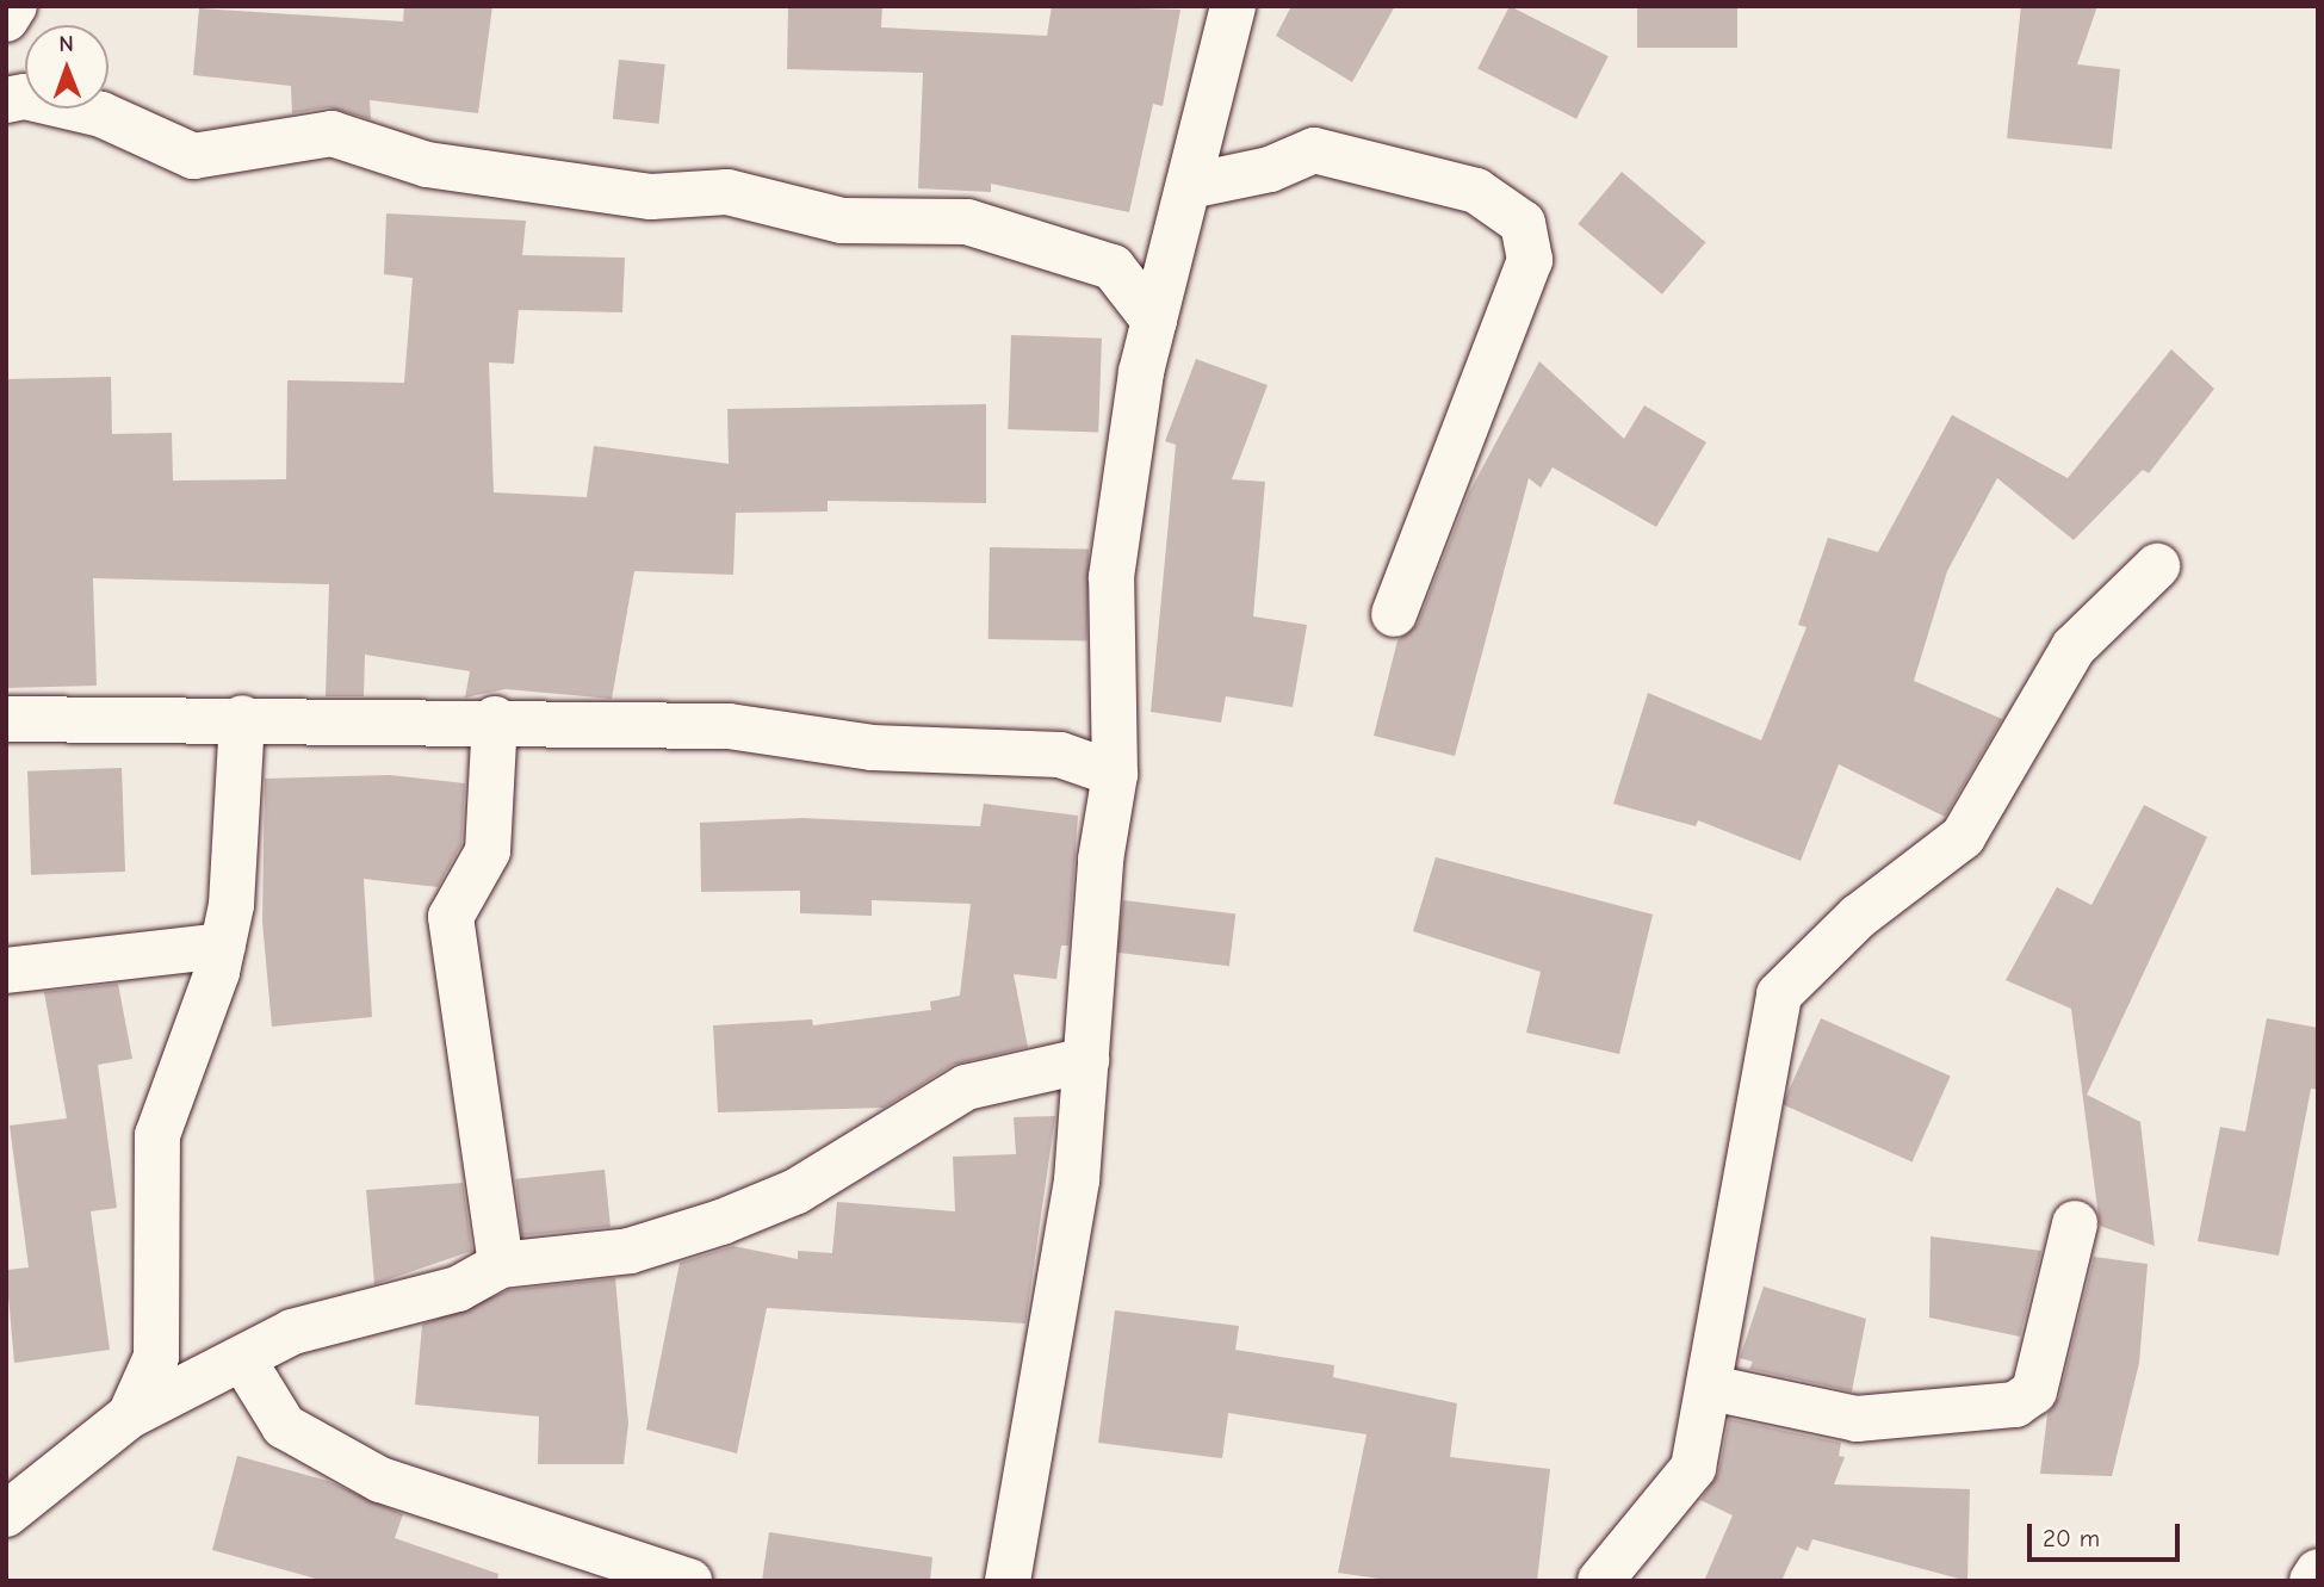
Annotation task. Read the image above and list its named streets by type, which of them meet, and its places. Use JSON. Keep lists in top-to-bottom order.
{
  "scale_bar": "20 m",
  "north": "top"
}
